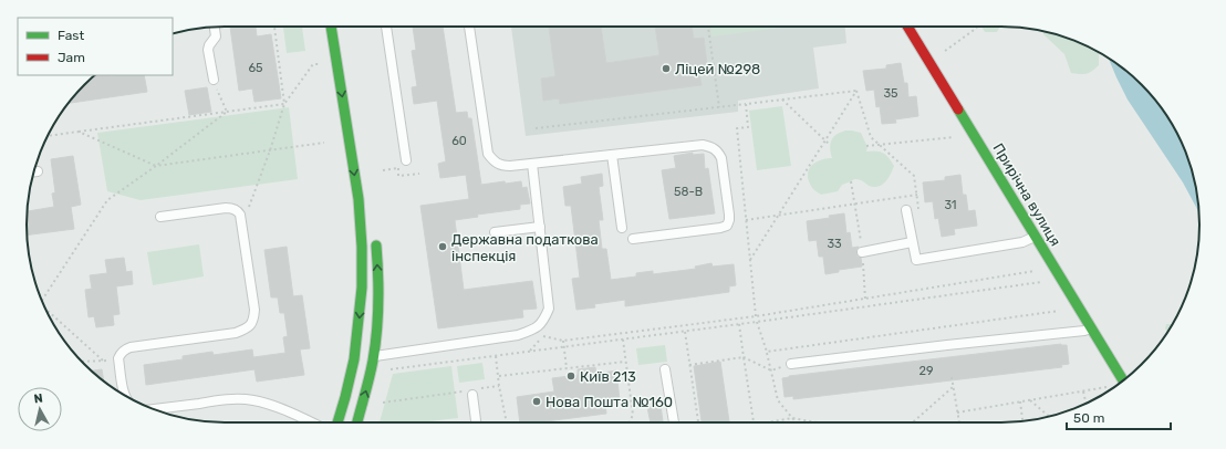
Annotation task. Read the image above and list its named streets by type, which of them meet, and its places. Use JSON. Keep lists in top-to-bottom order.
{
  "streets": {
    "street": ["Прирічна вулиця"]
  },
  "places": [
    "Ліцей №298",
    "Державна податкова інспекція",
    "Київ 213",
    "Нова Пошта №160"
  ],
  "house_numbers": [
    "65",
    "35",
    "60",
    "58-В",
    "31",
    "33",
    "29"
  ],
  "legend": ["Fast", "Jam"],
  "scale_bar": "50 m",
  "north": "top"
}
